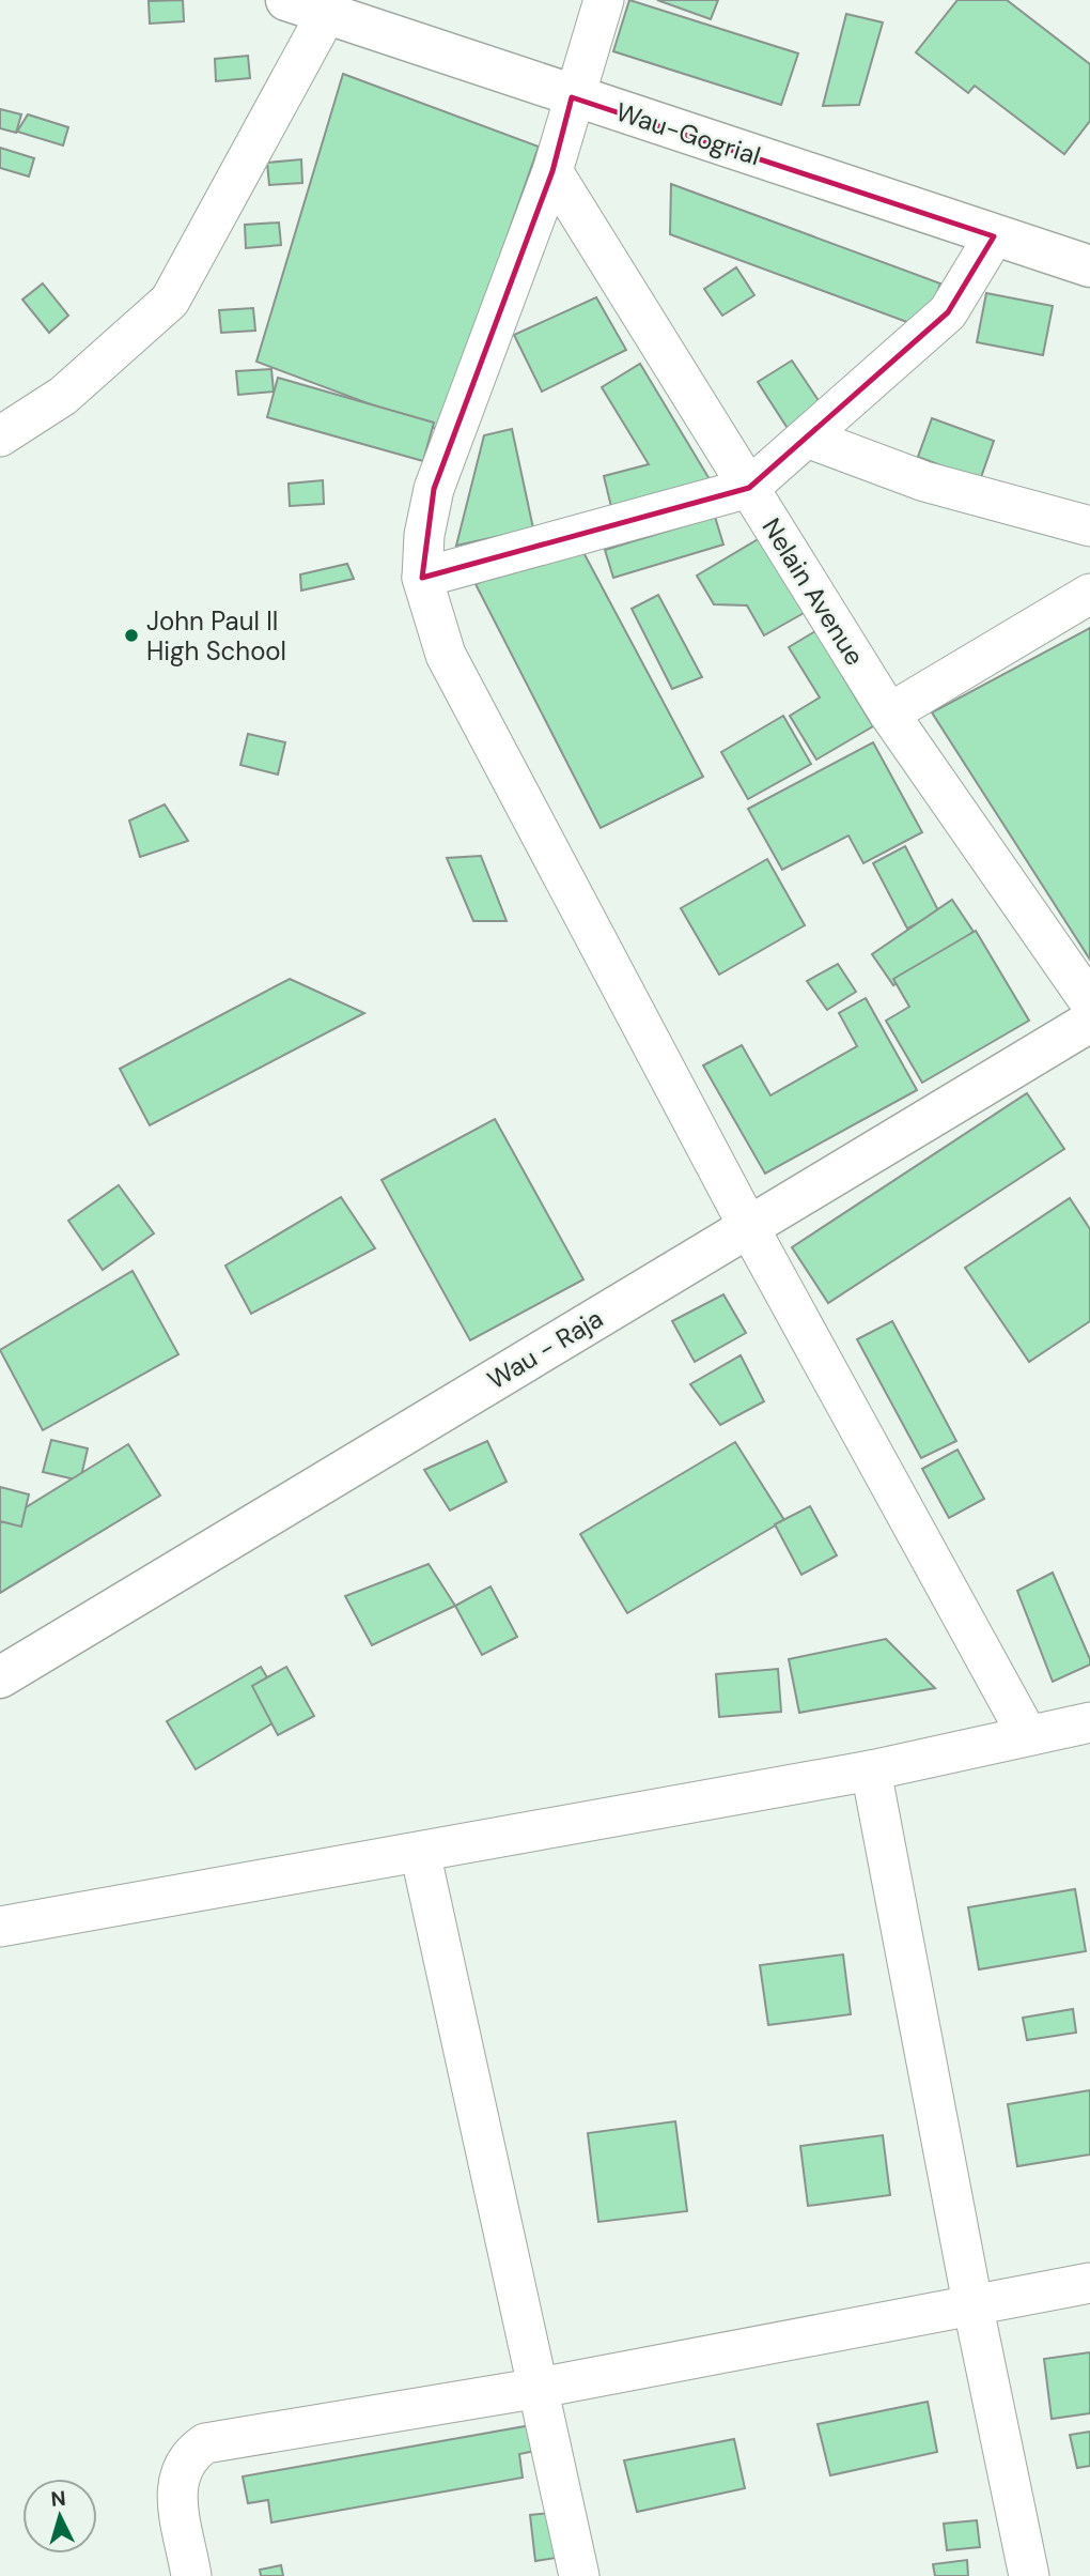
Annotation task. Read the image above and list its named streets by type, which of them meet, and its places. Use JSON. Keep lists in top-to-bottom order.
{
  "streets": {
    "main road": ["Wau-Gogrial", "Wau - Raja"],
    "street": ["Nelain Avenue"]
  },
  "places": ["John Paul II High School"],
  "north": "top"
}
